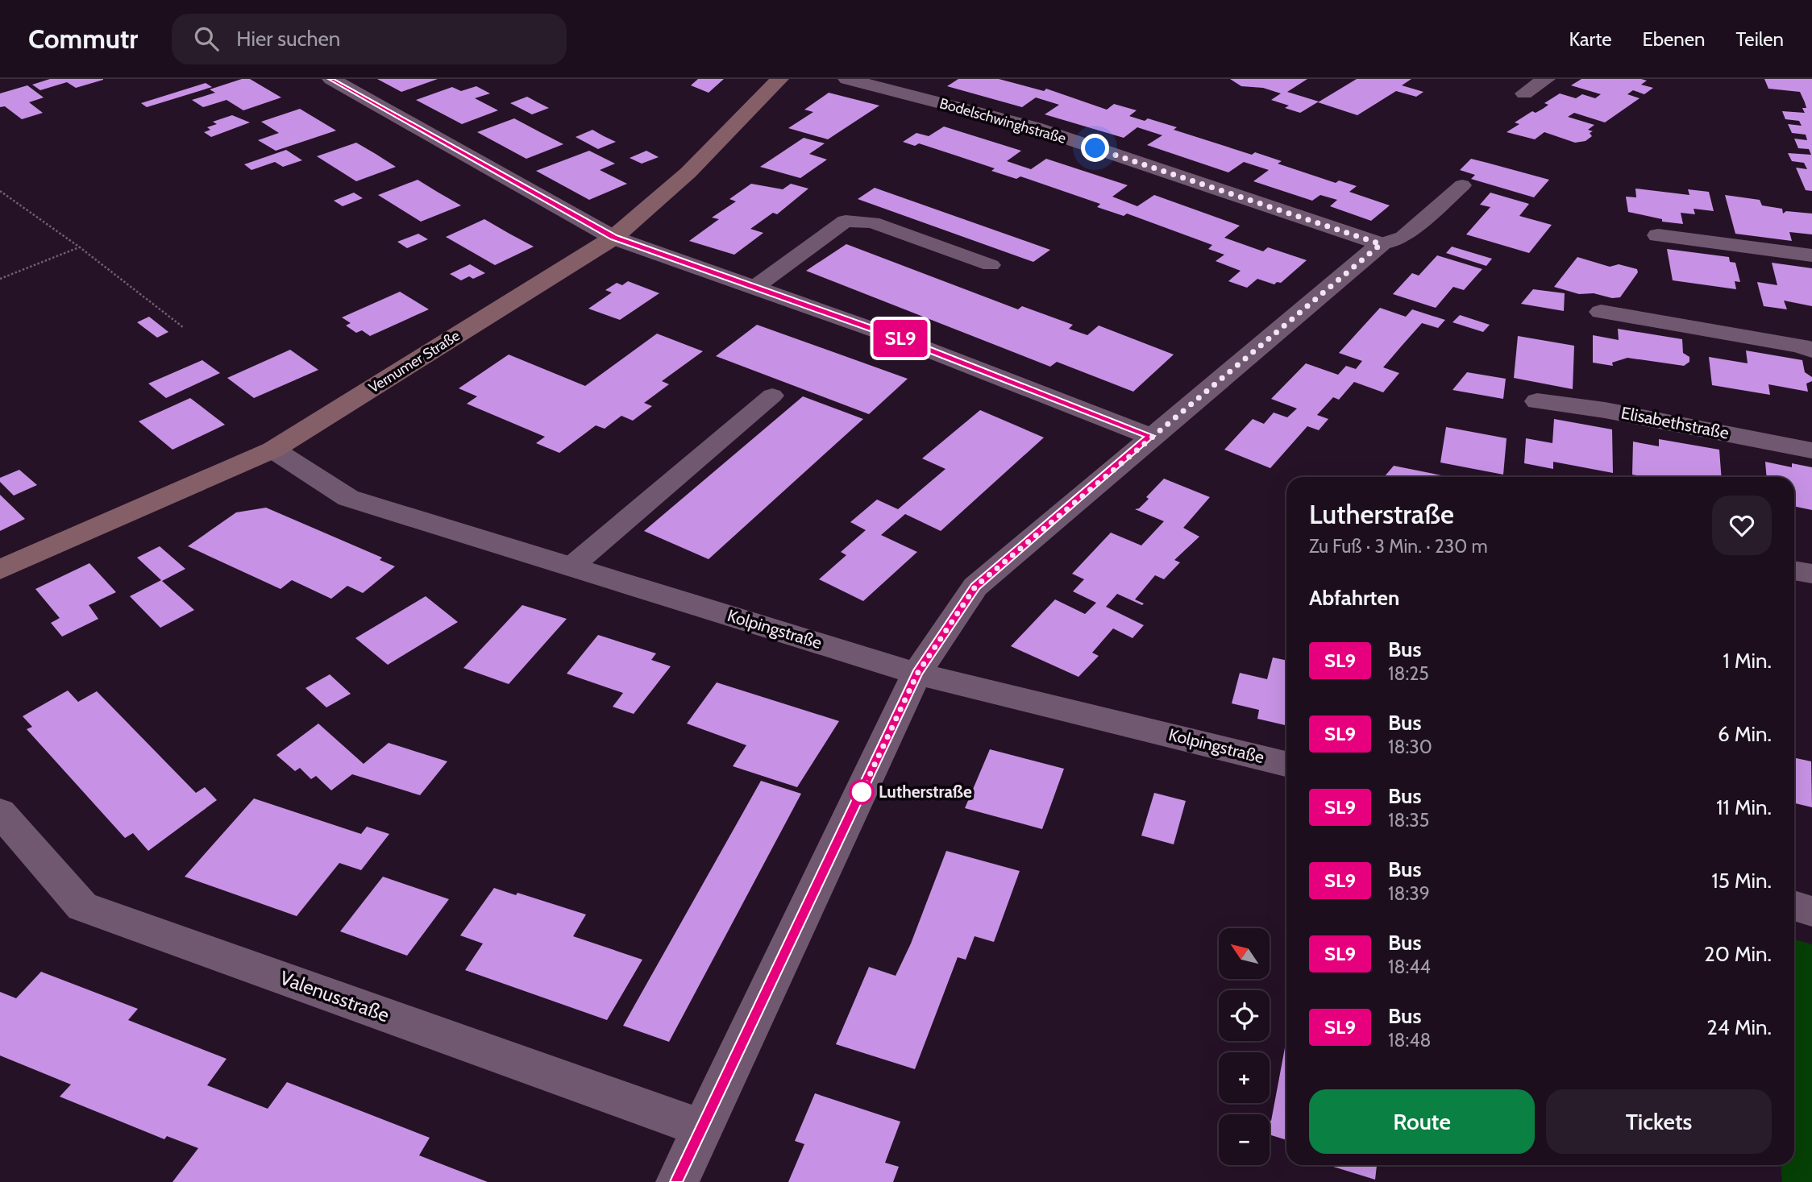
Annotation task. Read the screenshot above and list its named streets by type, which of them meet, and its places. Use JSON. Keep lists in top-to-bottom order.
{
  "streets": {
    "street": [
      "Bodelschwinghstraße",
      "Vernumer Straße",
      "Elisabethstraße",
      "Kolpingstraße",
      "Valenusstraße"
    ]
  },
  "crossings": [
    ["Vernumer Straße", "Kolpingstraße"]
  ],
  "places": ["Lutherstraße"],
  "lines": ["bus line SL9"],
  "north": "top left",
  "page": {
    "header": "Commutr",
    "search": "Hier suchen",
    "nav": ["Karte", "Ebenen", "Teilen"],
    "on_map": "SL9",
    "heading": [
      ["Lutherstraße", "Zu Fuß · 3 Min. · 230 m"],
      "Abfahrten"
    ],
    "list": [
      {
        "mark": "SL9",
        "name": "Bus",
        "note": "18:25",
        "value": "1 Min."
      },
      {
        "mark": "SL9",
        "name": "Bus",
        "note": "18:30",
        "value": "6 Min."
      },
      {
        "mark": "SL9",
        "name": "Bus",
        "note": "18:35",
        "value": "11 Min."
      },
      {
        "mark": "SL9",
        "name": "Bus",
        "note": "18:39",
        "value": "15 Min."
      },
      {
        "mark": "SL9",
        "name": "Bus",
        "note": "18:44",
        "value": "20 Min."
      },
      {
        "mark": "SL9",
        "name": "Bus",
        "note": "18:48",
        "value": "24 Min."
      }
    ],
    "map_buttons": ["+", "−"],
    "buttons": ["Route", "Tickets"]
  }
}
